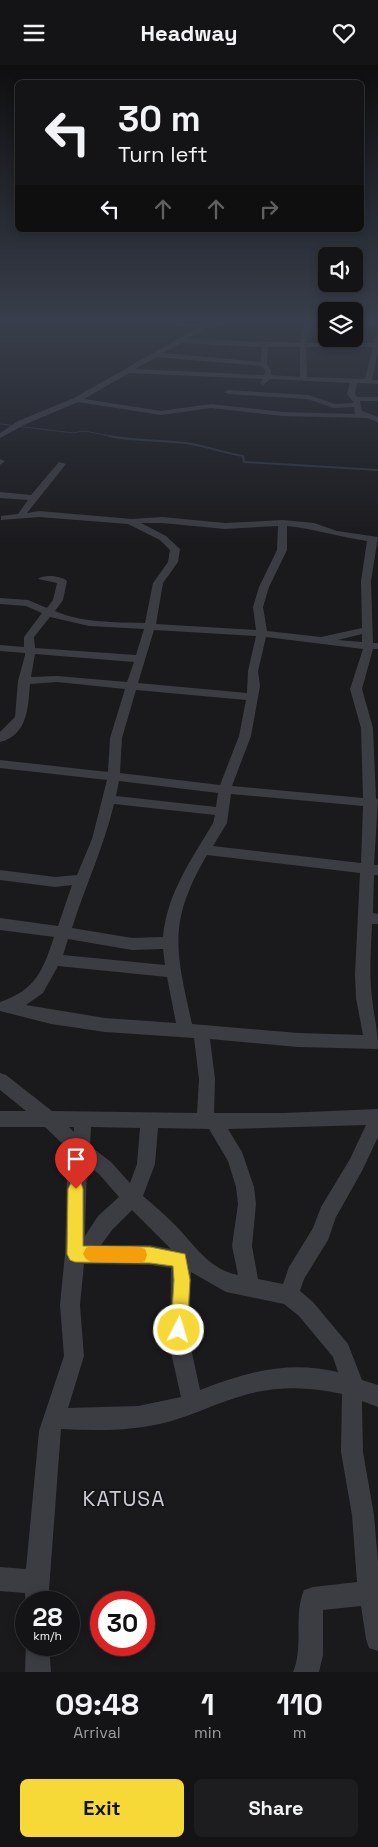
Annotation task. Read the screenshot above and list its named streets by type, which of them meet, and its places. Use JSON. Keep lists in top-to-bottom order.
{
  "districts": ["KATUSA"],
  "page": {
    "header": "Headway",
    "turn": ["30 m", "Turn left"],
    "speed": "28 km/h",
    "limit": "30",
    "eta": [
      "09:48",
      "Arrival",
      "1",
      "min",
      "110",
      "m"
    ],
    "buttons": ["Exit", "Share"]
  }
}
